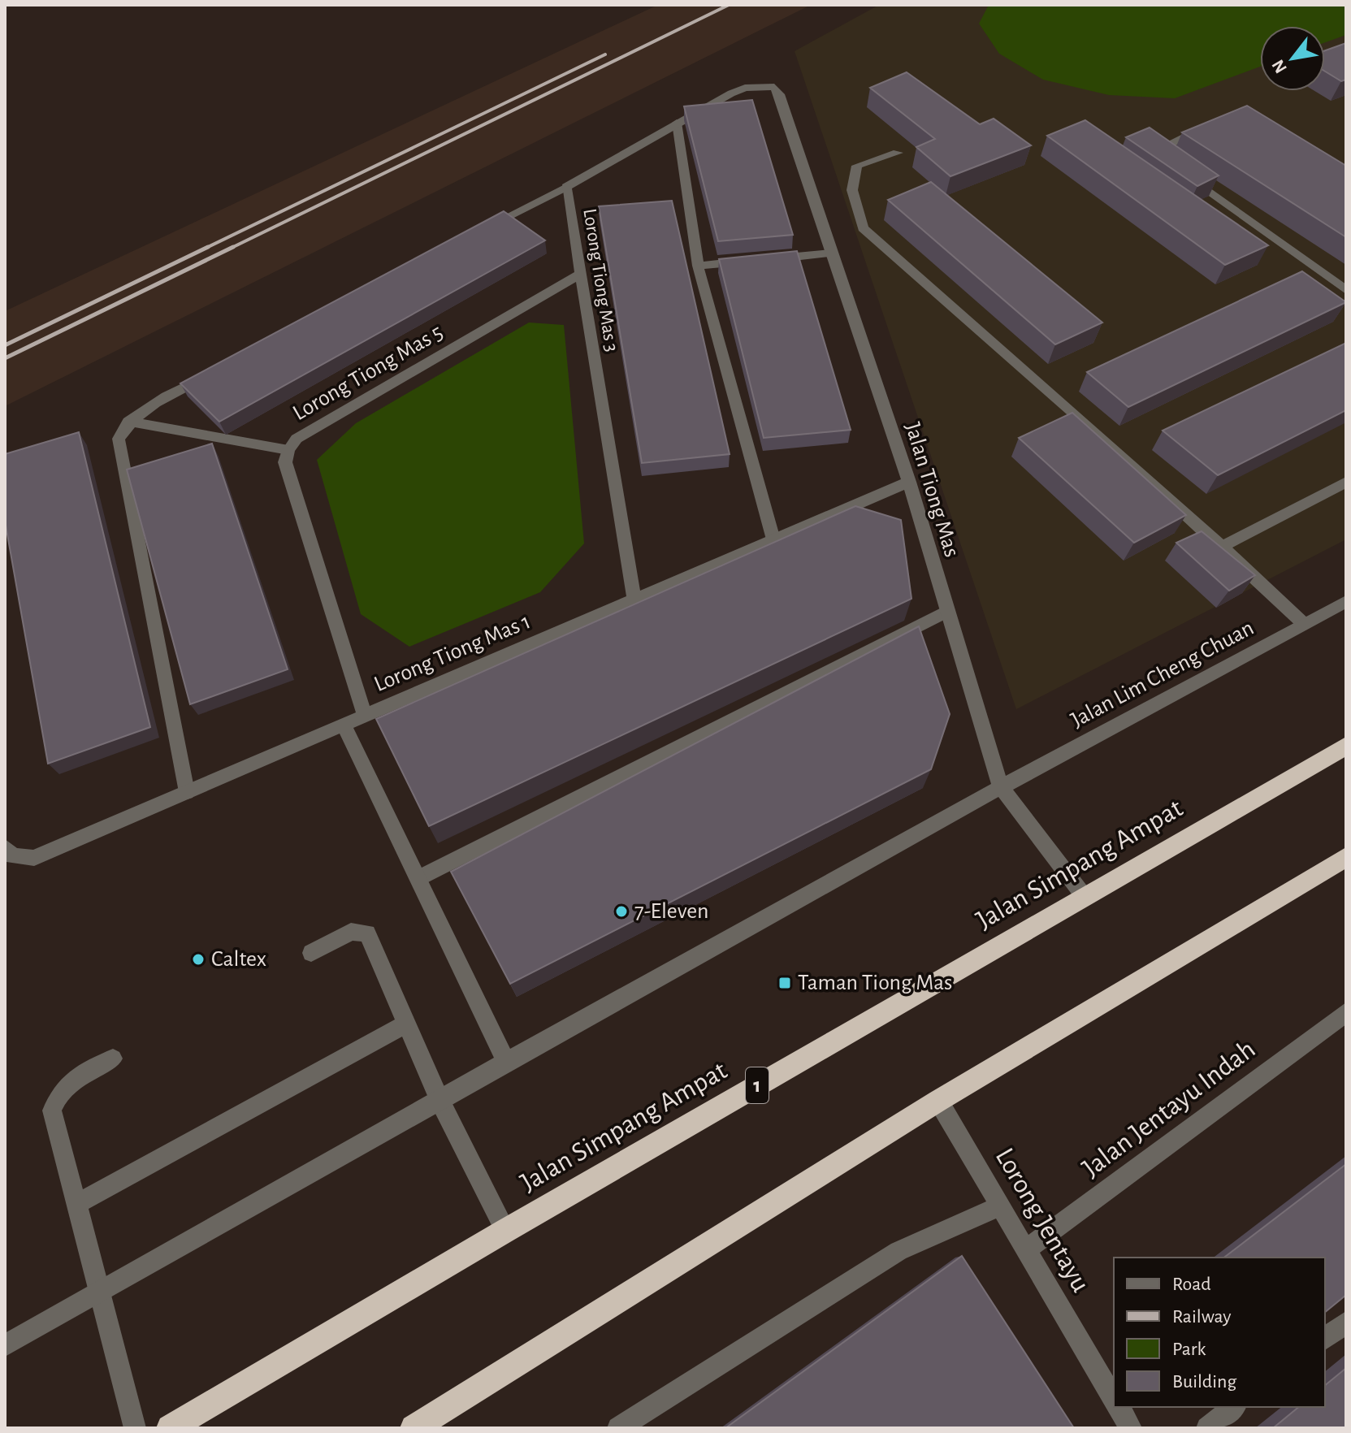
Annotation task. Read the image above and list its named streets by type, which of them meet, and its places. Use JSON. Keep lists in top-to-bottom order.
{
  "streets": {
    "highway": ["Jalan Simpang Ampat", "1"],
    "street": [
      "Lorong Tiong Mas 3",
      "Lorong Tiong Mas 5",
      "Jalan Tiong Mas",
      "Lorong Tiong Mas 1",
      "Jalan Lim Cheng Chuan",
      "Jalan Jentayu Indah",
      "Lorong Jentayu"
    ]
  },
  "crossings": [
    ["Lorong Tiong Mas 3", "Lorong Tiong Mas 5"],
    ["Lorong Tiong Mas 3", "Jalan Tiong Mas"],
    ["Lorong Tiong Mas 3", "Lorong Tiong Mas 1"],
    ["Lorong Tiong Mas 5", "Lorong Tiong Mas 1"],
    ["Jalan Tiong Mas", "Lorong Tiong Mas 1"],
    ["Jalan Tiong Mas", "Jalan Lim Cheng Chuan"],
    ["Jalan Tiong Mas", "Jalan Simpang Ampat"],
    ["Jalan Jentayu Indah", "Lorong Jentayu"]
  ],
  "places": {
    "other": ["7-Eleven", "Caltex"],
    "transit": ["Taman Tiong Mas"]
  },
  "legend": [
    "Road",
    "Railway",
    "Park",
    "Building"
  ],
  "north": "bottom left"
}
